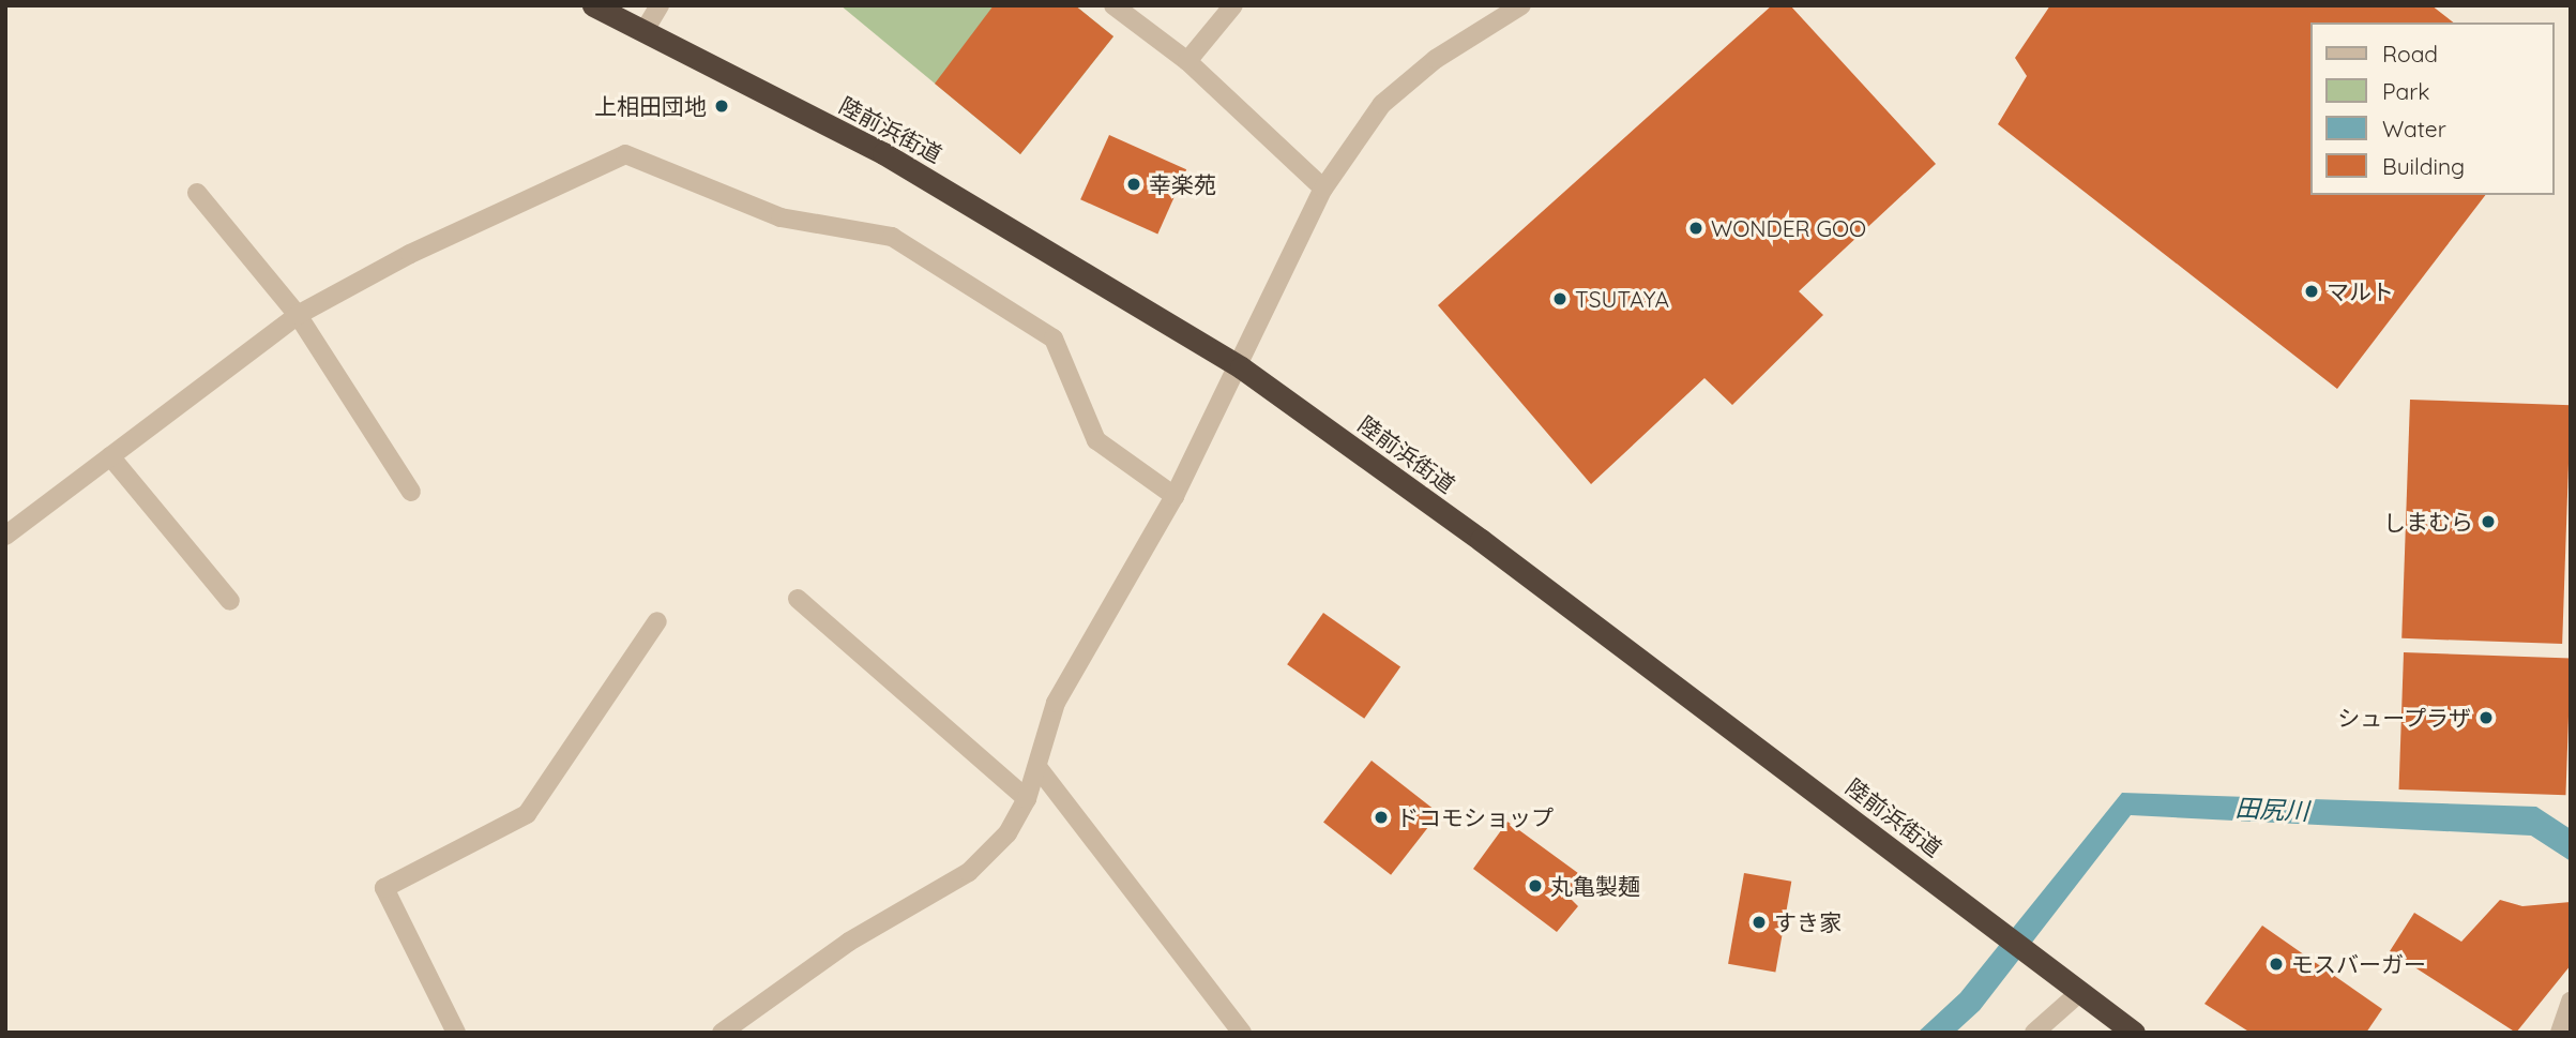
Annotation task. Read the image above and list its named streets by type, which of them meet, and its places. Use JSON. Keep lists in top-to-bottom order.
{
  "streets": {
    "highway": ["陸前浜街道"]
  },
  "water": ["田尻川"],
  "places": [
    "上相田団地",
    "幸楽苑",
    "WONDER GOO",
    "マルト",
    "TSUTAYA",
    "しまむら",
    "シュープラザ",
    "ドコモショップ",
    "丸亀製麺",
    "すき家",
    "モスバーガー"
  ],
  "legend": [
    "Road",
    "Park",
    "Water",
    "Building"
  ]
}
